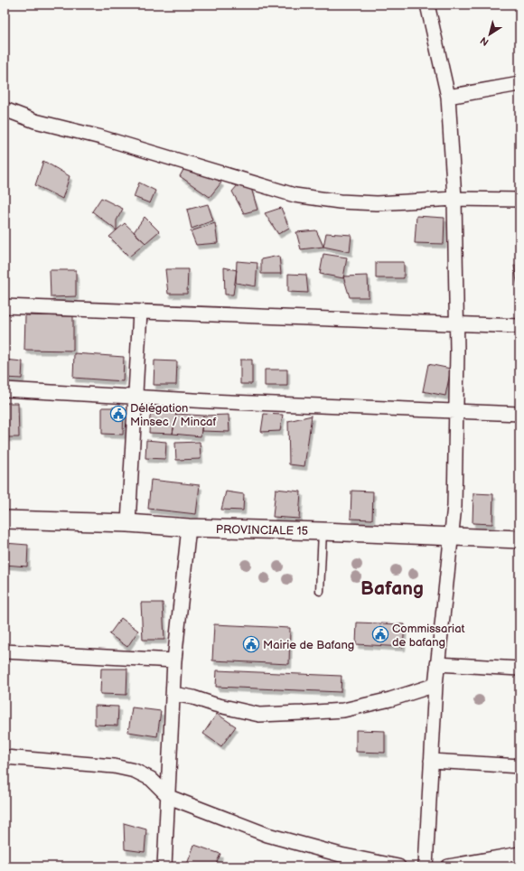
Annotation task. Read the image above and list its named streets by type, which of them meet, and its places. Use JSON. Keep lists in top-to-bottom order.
{
  "streets": {
    "street": ["PROVINCIALE 15"]
  },
  "districts": ["Bafang"],
  "places": {
    "public building": ["Délégation Minsec / Mincaf", "Commissariat de bafang", "Mairie de Bafang"]
  },
  "north": "bottom left"
}
